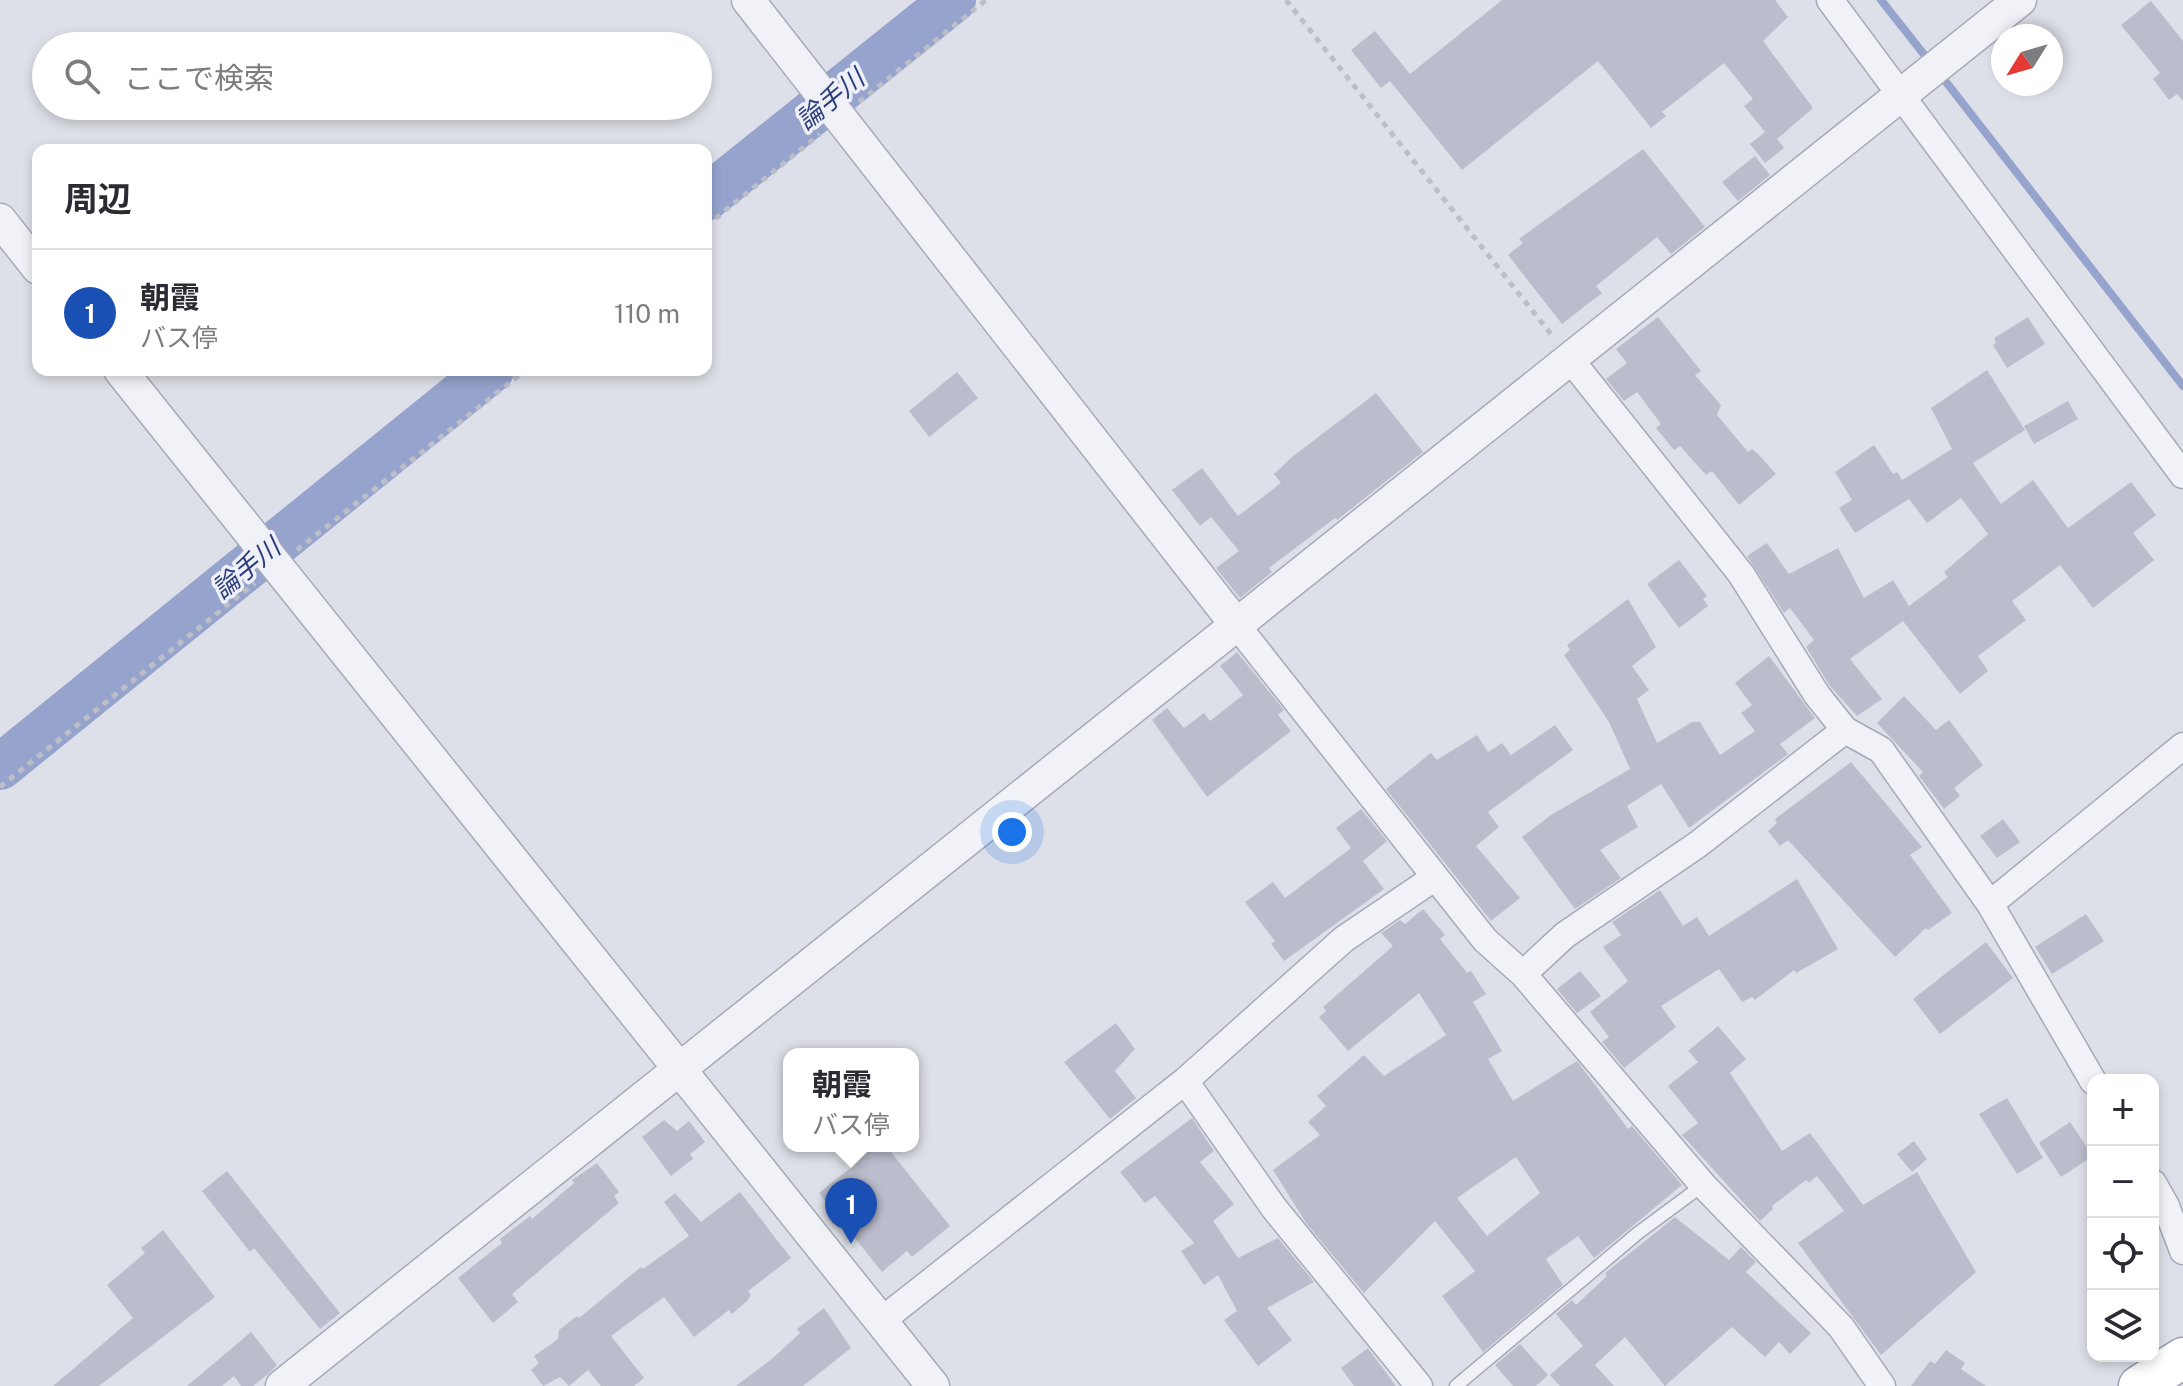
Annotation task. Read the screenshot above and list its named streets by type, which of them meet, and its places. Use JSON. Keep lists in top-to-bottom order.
{
  "water": ["論手川"],
  "north": "bottom left",
  "page": {
    "search": "ここで検索",
    "heading": "周辺",
    "list": [
      {
        "mark": "1",
        "name": "朝霞",
        "note": "バス停",
        "value": "110 m"
      }
    ],
    "popup": ["朝霞", "バス停"],
    "map_buttons": ["+", "−"],
    "pins": "1"
  }
}
